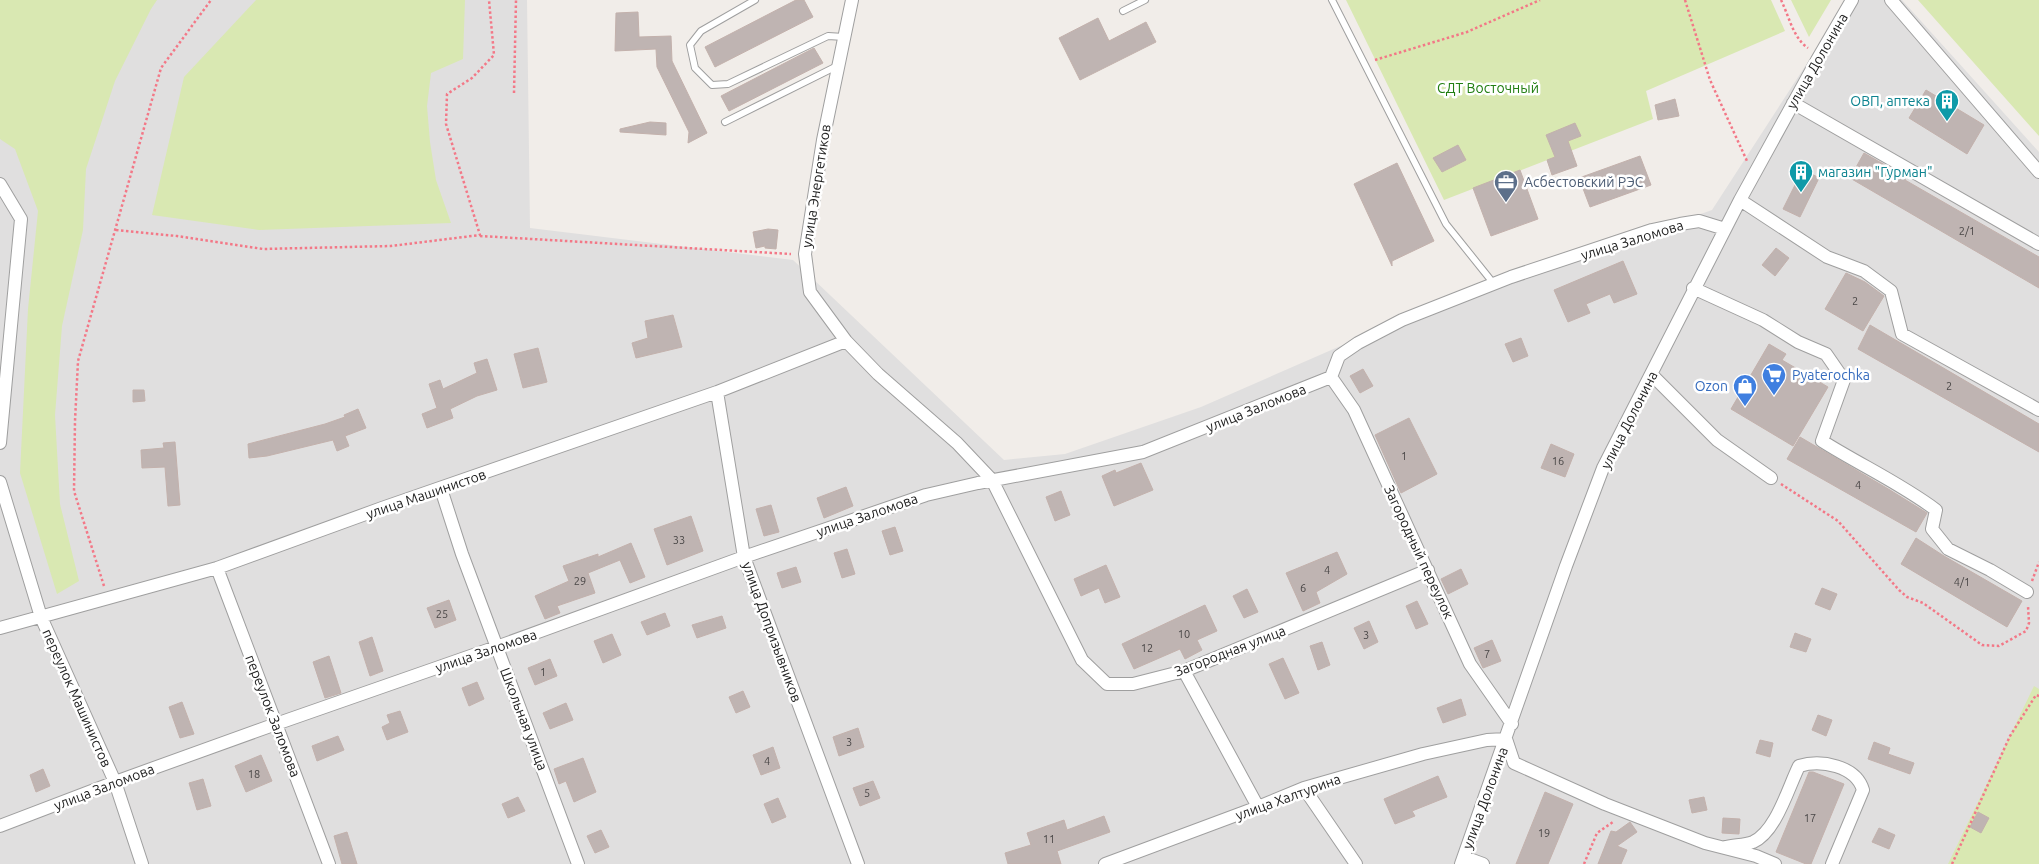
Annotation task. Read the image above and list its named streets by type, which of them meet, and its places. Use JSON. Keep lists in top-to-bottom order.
{
  "streets": {
    "street": [
      "улица Долонина",
      "улица Энергетиков",
      "улица Заломова",
      "улица Машинистов",
      "Загородный переулок",
      "улица Допризывников",
      "Загородная улица",
      "переулок Машинистов",
      "переулок Заломова",
      "Школьная улица",
      "улица Халтурина"
    ]
  },
  "crossings": [
    ["улица Долонина", "улица Заломова"],
    ["улица Долонина", "Загородный переулок"],
    ["улица Долонина", "улица Халтурина"],
    ["улица Энергетиков", "улица Заломова"],
    ["улица Энергетиков", "улица Машинистов"],
    ["улица Энергетиков", "Загородная улица"],
    ["улица Заломова", "Загородный переулок"],
    ["улица Заломова", "улица Допризывников"],
    ["улица Заломова", "Загородная улица"],
    ["улица Заломова", "переулок Машинистов"],
    ["улица Заломова", "переулок Заломова"],
    ["улица Заломова", "Школьная улица"],
    ["улица Машинистов", "улица Допризывников"],
    ["улица Машинистов", "переулок Машинистов"],
    ["улица Машинистов", "переулок Заломова"],
    ["улица Машинистов", "Школьная улица"],
    ["Загородный переулок", "Загородная улица"]
  ],
  "parks": ["СДТ Восточный"],
  "places": {
    "building": ["ОВП, аптека", "магазин \"Гурман\""],
    "office": ["Асбестовский РЭС"],
    "supermarket": ["Pyaterochka"],
    "shop": ["Ozon"]
  },
  "house_numbers": [
    "2/1",
    "2",
    "2",
    "1",
    "16",
    "4",
    "33",
    "4",
    "29",
    "4/1",
    "6",
    "25",
    "10",
    "3",
    "12",
    "7",
    "1",
    "3",
    "4",
    "18",
    "5",
    "17",
    "19",
    "11"
  ]
}
